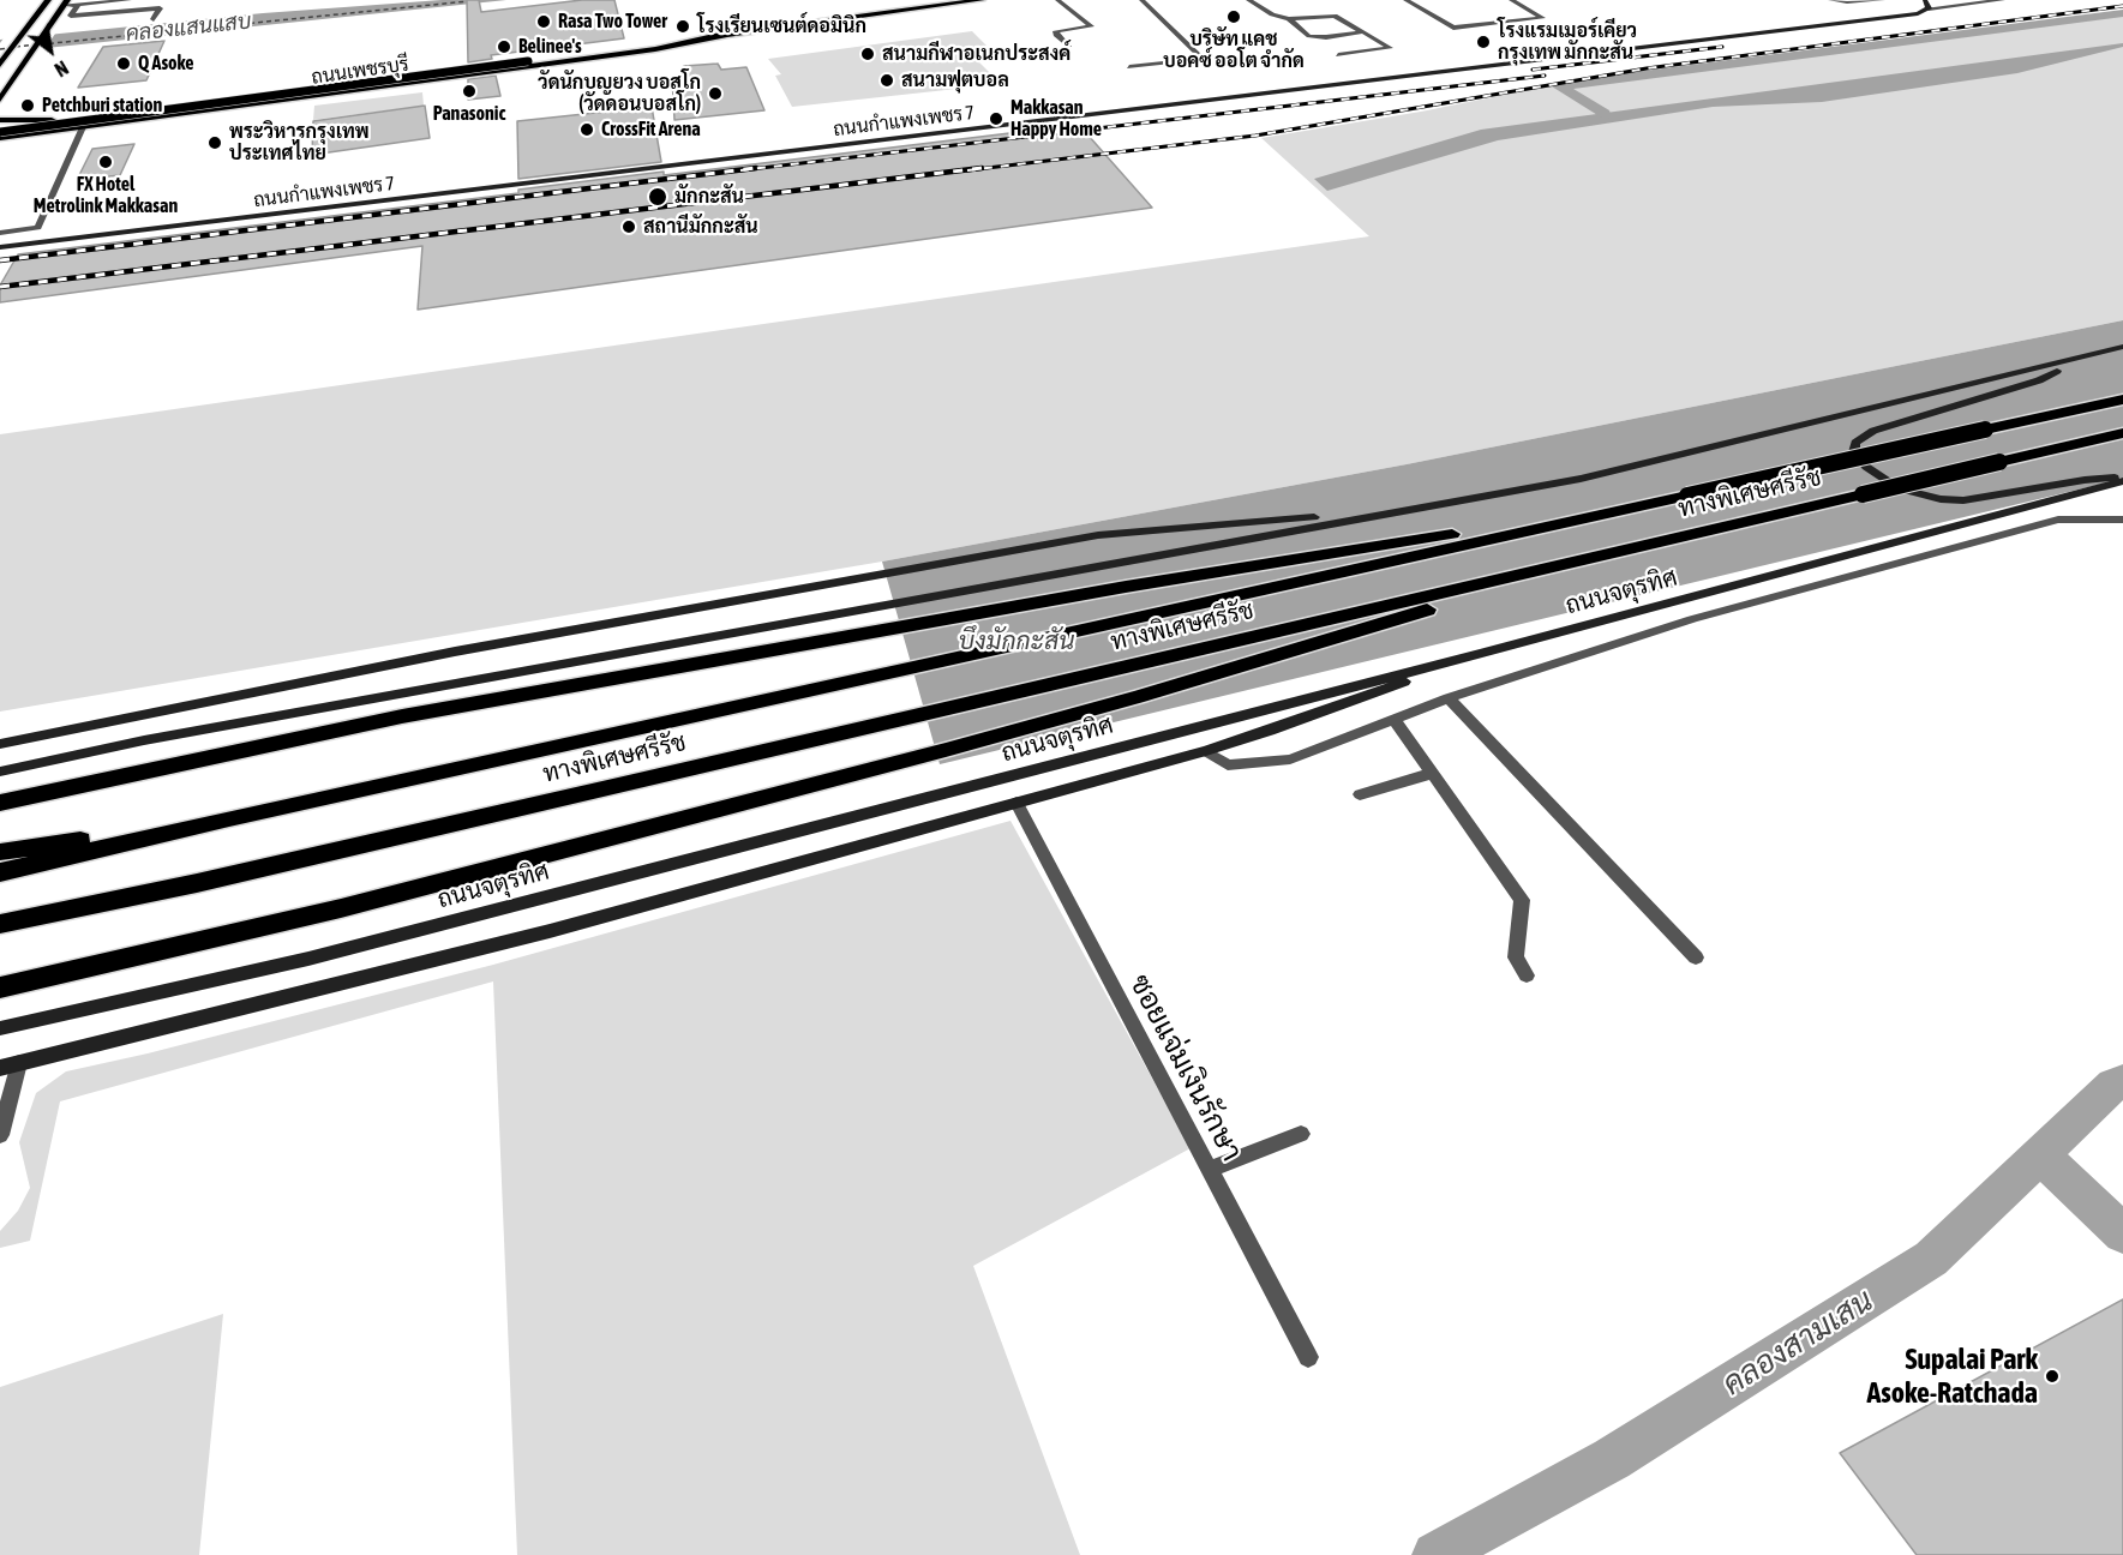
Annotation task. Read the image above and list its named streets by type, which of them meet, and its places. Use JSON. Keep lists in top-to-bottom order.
{
  "streets": {
    "highway": ["ทางพิเศษศรีรัช"],
    "main road": ["ถนนเพชรบุรี", "ถนนกำแพงเพชร 7", "ถนนจตุรทิศ"],
    "street": ["ซอยแจ่มเงินรักษา"]
  },
  "water": ["คลองแสนแสบ", "บึงมักกะสัน", "คลองสามเสน"],
  "places": [
    "บริษัท แคช บอคซ์ ออโต จำกัด",
    "Rasa Two Tower",
    "โรงเรียนเซนต์ดอมินิก",
    "โรงแรมเมอร์เคียว กรุงเทพ มักกะสัน",
    "Belinee's",
    "สนามกีฬาอเนกประสงค์",
    "Q Asoke",
    "สนามฟุตบอล",
    "Panasonic",
    "วัดนักบุญยวง บอสโก (วัดดอนบอสโก)",
    "Petchburi station",
    "Makkasan Happy Home",
    "CrossFit Arena",
    "พระวิหารกรุงเทพ ประเทศไทย",
    "FX Hotel Metrolink Makkasan",
    "มักกะสัน",
    "สถานีมักกะสัน",
    "Supalai Park Asoke-Ratchada"
  ],
  "north": "bottom right"
}
